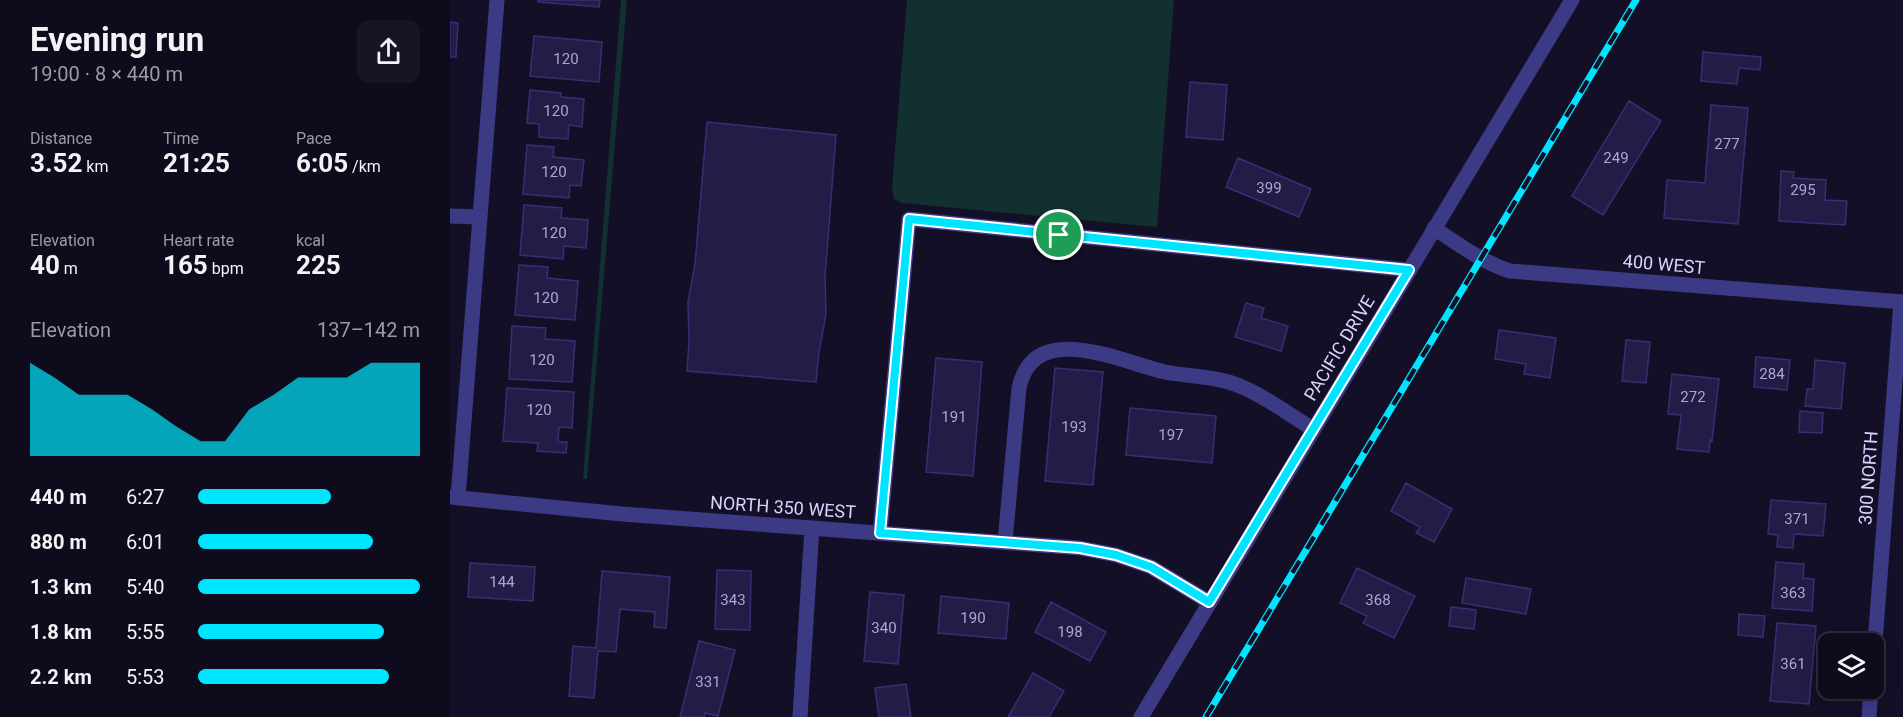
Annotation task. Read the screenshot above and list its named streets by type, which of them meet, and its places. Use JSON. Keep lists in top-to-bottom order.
{
  "streets": {
    "street": [
      "400 WEST",
      "PACIFIC DRIVE",
      "300 NORTH",
      "NORTH 350 WEST"
    ]
  },
  "crossings": [
    ["400 WEST", "PACIFIC DRIVE"],
    ["400 WEST", "300 NORTH"],
    ["PACIFIC DRIVE", "NORTH 350 WEST"]
  ],
  "house_numbers": [
    "120",
    "120",
    "277",
    "249",
    "120",
    "399",
    "295",
    "120",
    "120",
    "120",
    "284",
    "272",
    "120",
    "191",
    "193",
    "197",
    "371",
    "144",
    "363",
    "343",
    "368",
    "190",
    "340",
    "198",
    "361",
    "331"
  ],
  "page": {
    "heading": ["Evening run", "19:00 · 8 × 440 m"],
    "stats": [
      ["Distance", "3.52 km"],
      ["Time", "21:25"],
      ["Pace", "6:05 /km"],
      ["Elevation", "40 m"],
      ["Heart rate", "165 bpm"],
      ["kcal", "225"]
    ],
    "chart": ["Elevation", "137–142 m"],
    "list": [
      {
        "name": "440 m",
        "note": "6:27"
      },
      {
        "name": "880 m",
        "note": "6:01"
      },
      {
        "name": "1.3 km",
        "note": "5:40"
      },
      {
        "name": "1.8 km",
        "note": "5:55"
      },
      {
        "name": "2.2 km",
        "note": "5:53"
      }
    ]
  }
}
